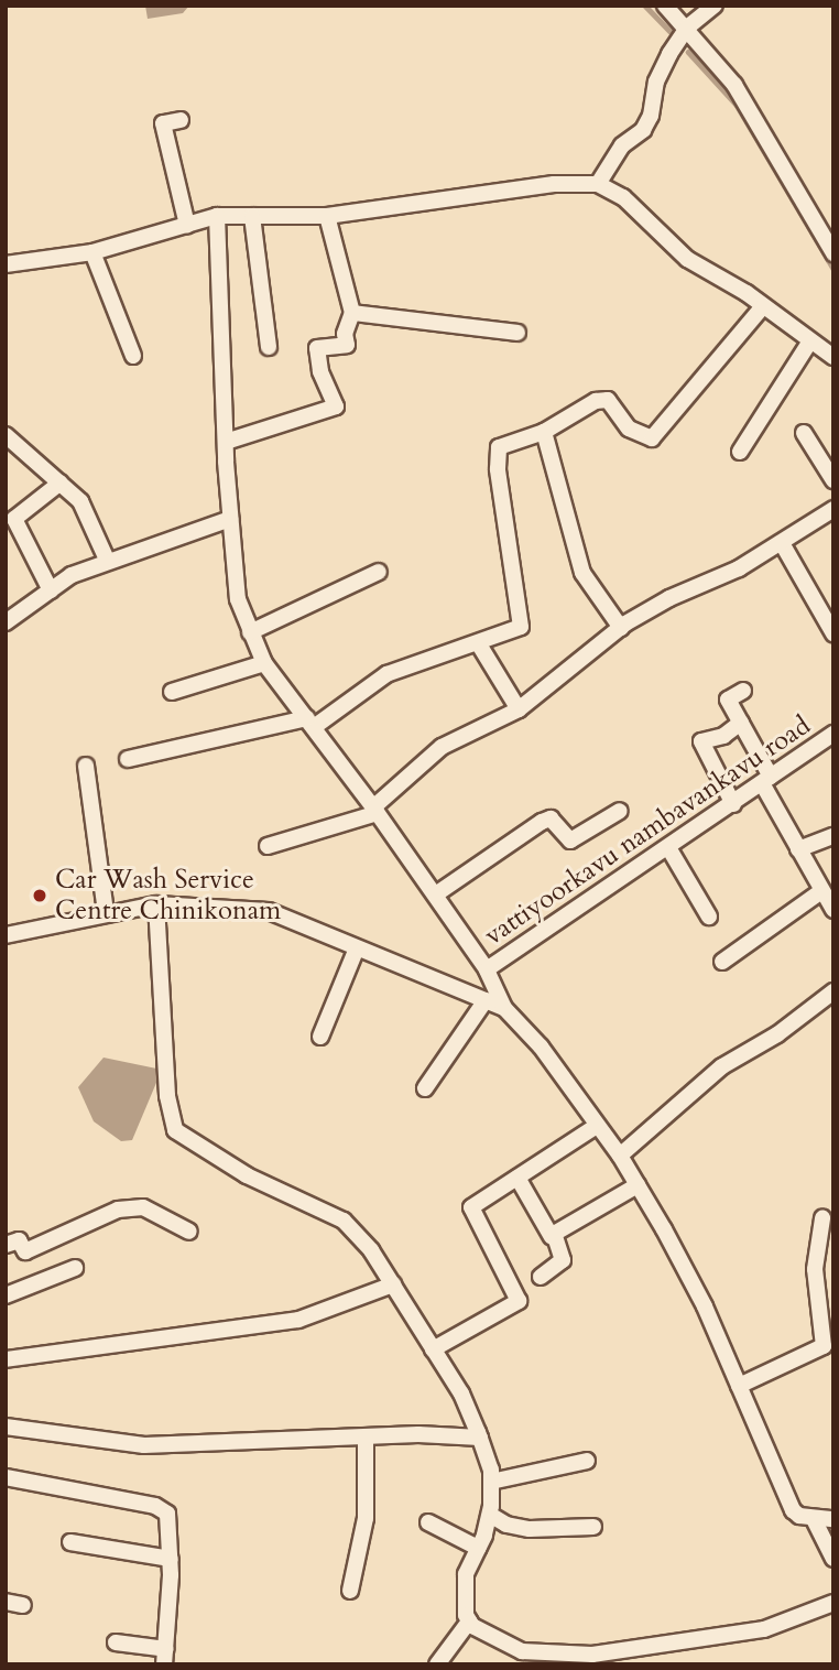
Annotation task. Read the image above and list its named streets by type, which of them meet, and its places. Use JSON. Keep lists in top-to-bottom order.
{
  "streets": {
    "street": ["vattiyoorkavu nambavankavu road"]
  },
  "places": ["Car Wash Service Centre Chinikonam"]
}
